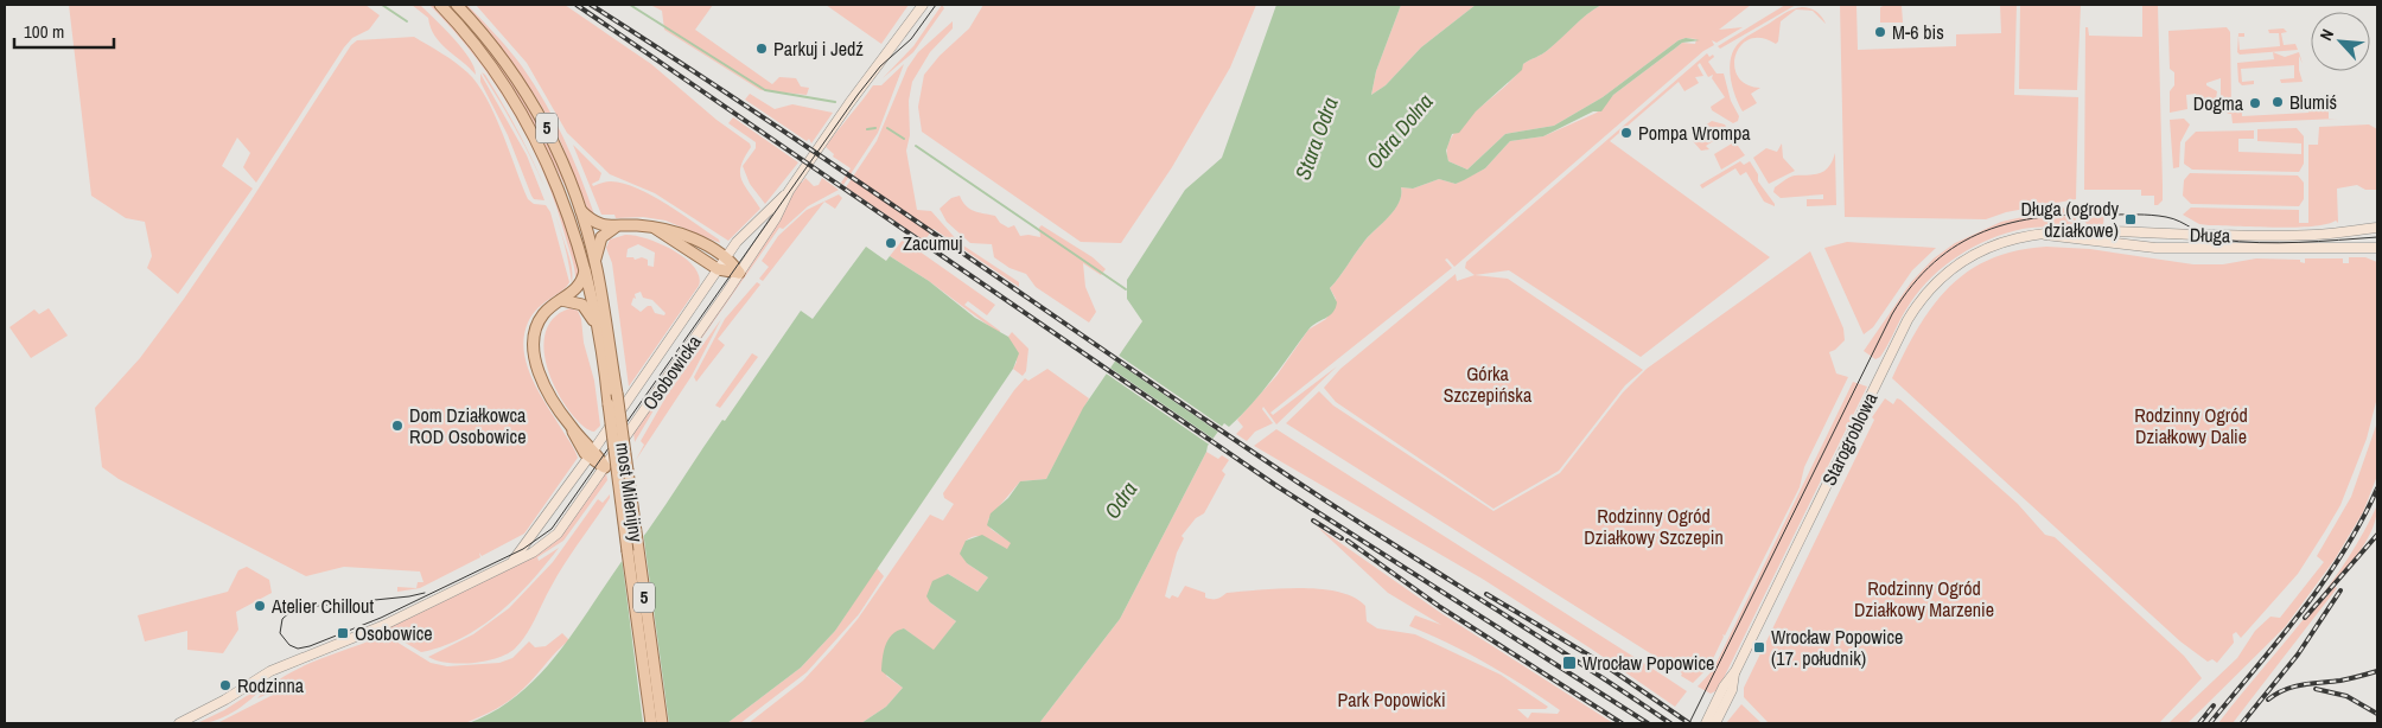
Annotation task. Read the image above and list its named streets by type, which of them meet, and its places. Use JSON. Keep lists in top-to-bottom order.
{
  "streets": {
    "main road": ["5", "most Milenijny"],
    "street": ["Długa", "Osobowicka", "Starogroblowa"]
  },
  "crossings": [
    ["5", "most Milenijny"],
    ["Długa", "Starogroblowa"]
  ],
  "water": ["Odra Dolna", "Stara Odra", "Odra"],
  "parks": [
    "Górka Szczepińska",
    "Rodzinny Ogród Działkowy Dalie",
    "Rodzinny Ogród Działkowy Szczepin",
    "Rodzinny Ogród Działkowy Marzenie",
    "Park Popowicki"
  ],
  "places": {
    "other": [
      "M-6 bis",
      "Parkuj i Jedź",
      "Blumiś",
      "Dogma",
      "Pompa Wrompa",
      "Zacumuj",
      "Dom Działkowca ROD Osobowice",
      "Atelier Chillout",
      "Rodzinna"
    ],
    "transit": [
      "Długa (ogrody działkowe)",
      "Osobowice",
      "Wrocław Popowice (17. południk)",
      "Wrocław Popowice"
    ]
  },
  "scale_bar": "100 m",
  "north": "top left"
}
